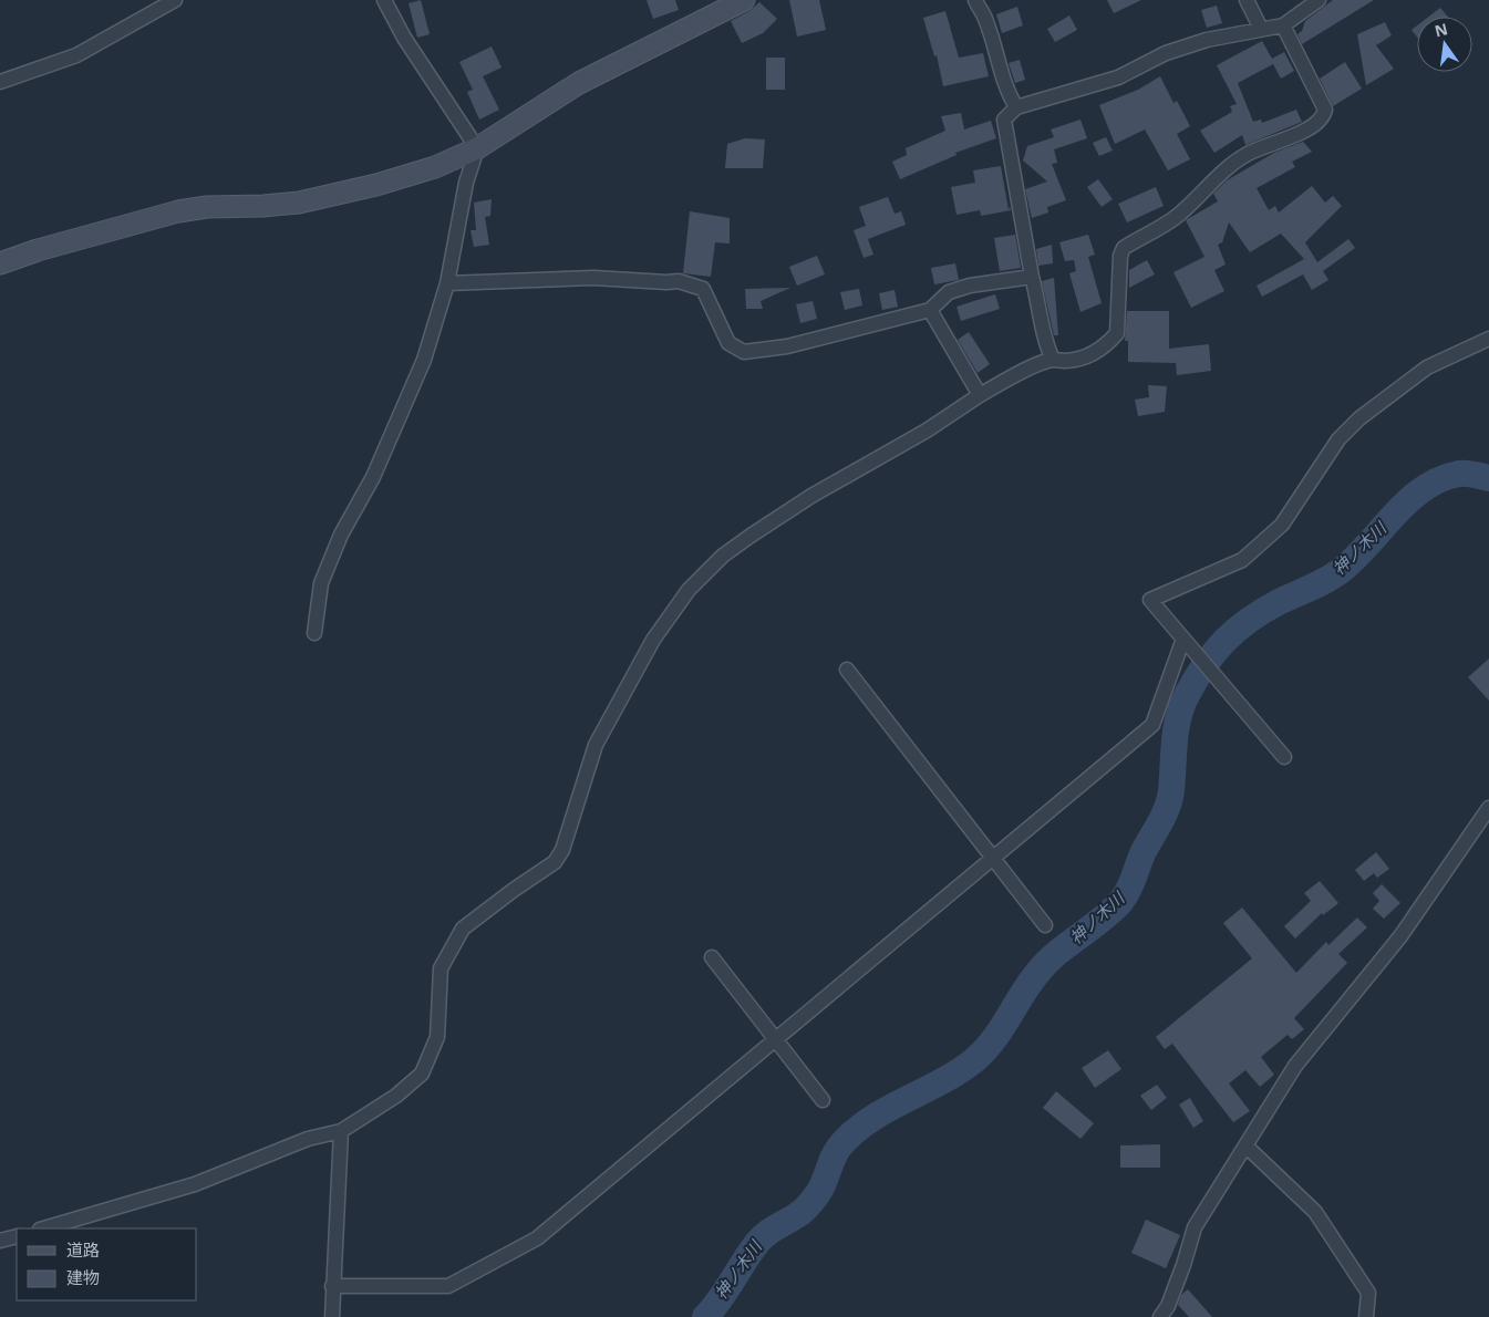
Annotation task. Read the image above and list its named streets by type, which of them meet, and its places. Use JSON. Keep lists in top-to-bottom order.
{
  "water": ["神ノ木川"],
  "legend": ["道路", "建物"],
  "north": "top"
}
